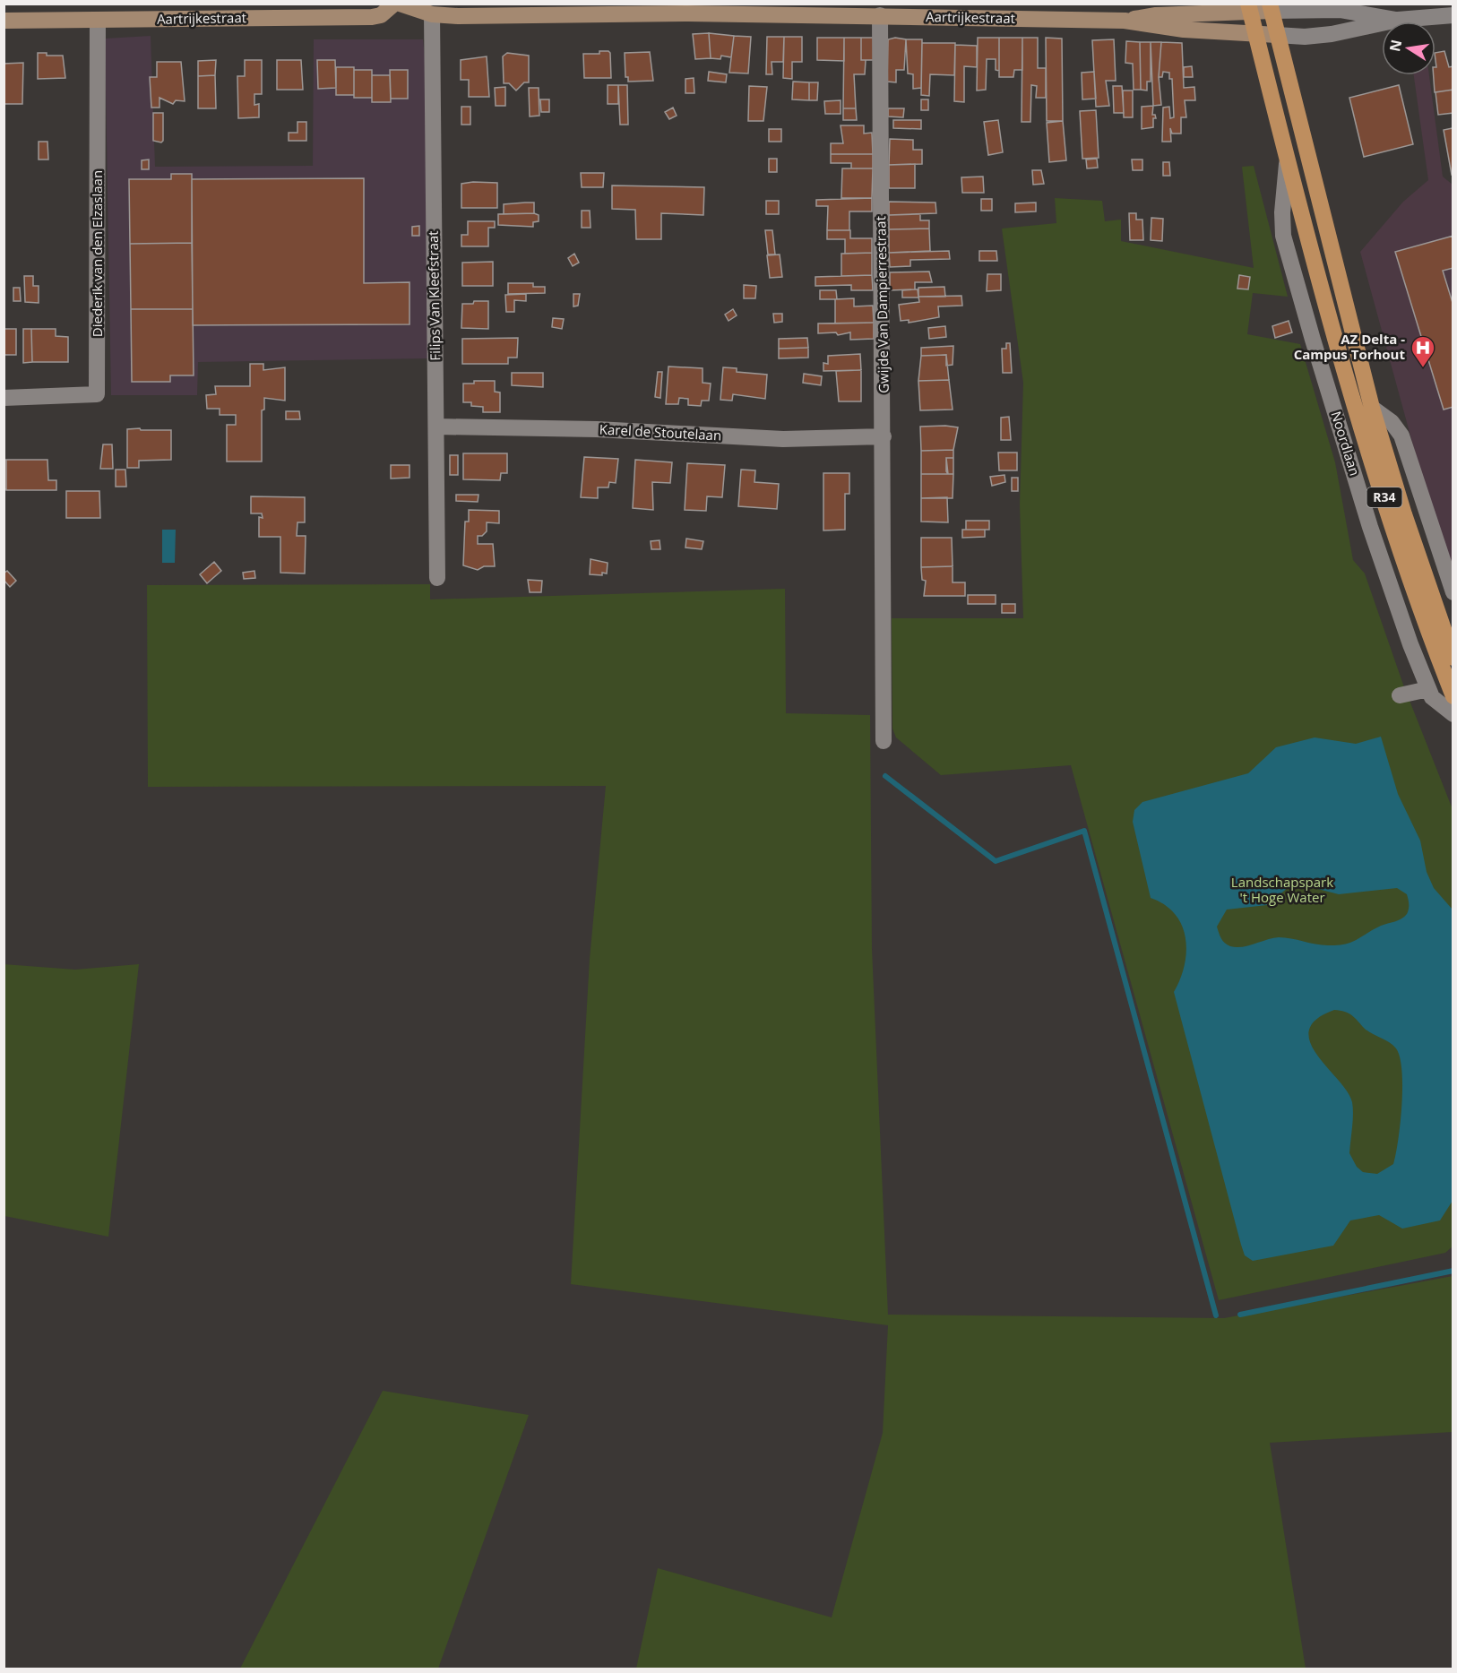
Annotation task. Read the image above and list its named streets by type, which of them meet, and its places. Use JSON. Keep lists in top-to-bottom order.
{
  "streets": {
    "main road": ["Noordlaan", "R34"],
    "street": [
      "Aartrijkestraat",
      "Diederik van den Elzaslaan",
      "Filips Van Kleefstraat",
      "Gwijde Van Dampierrestraat",
      "Karel de Stoutelaan"
    ]
  },
  "crossings": [
    ["Aartrijkestraat", "Diederik van den Elzaslaan"],
    ["Aartrijkestraat", "Filips Van Kleefstraat"],
    ["Aartrijkestraat", "Gwijde Van Dampierrestraat"],
    ["Aartrijkestraat", "Noordlaan"],
    ["Aartrijkestraat", "R34"],
    ["Filips Van Kleefstraat", "Karel de Stoutelaan"],
    ["Gwijde Van Dampierrestraat", "Karel de Stoutelaan"]
  ],
  "parks": ["Landschapspark 't Hoge Water"],
  "places": {
    "hospital": ["AZ Delta - Campus Torhout"]
  },
  "north": "left"
}
